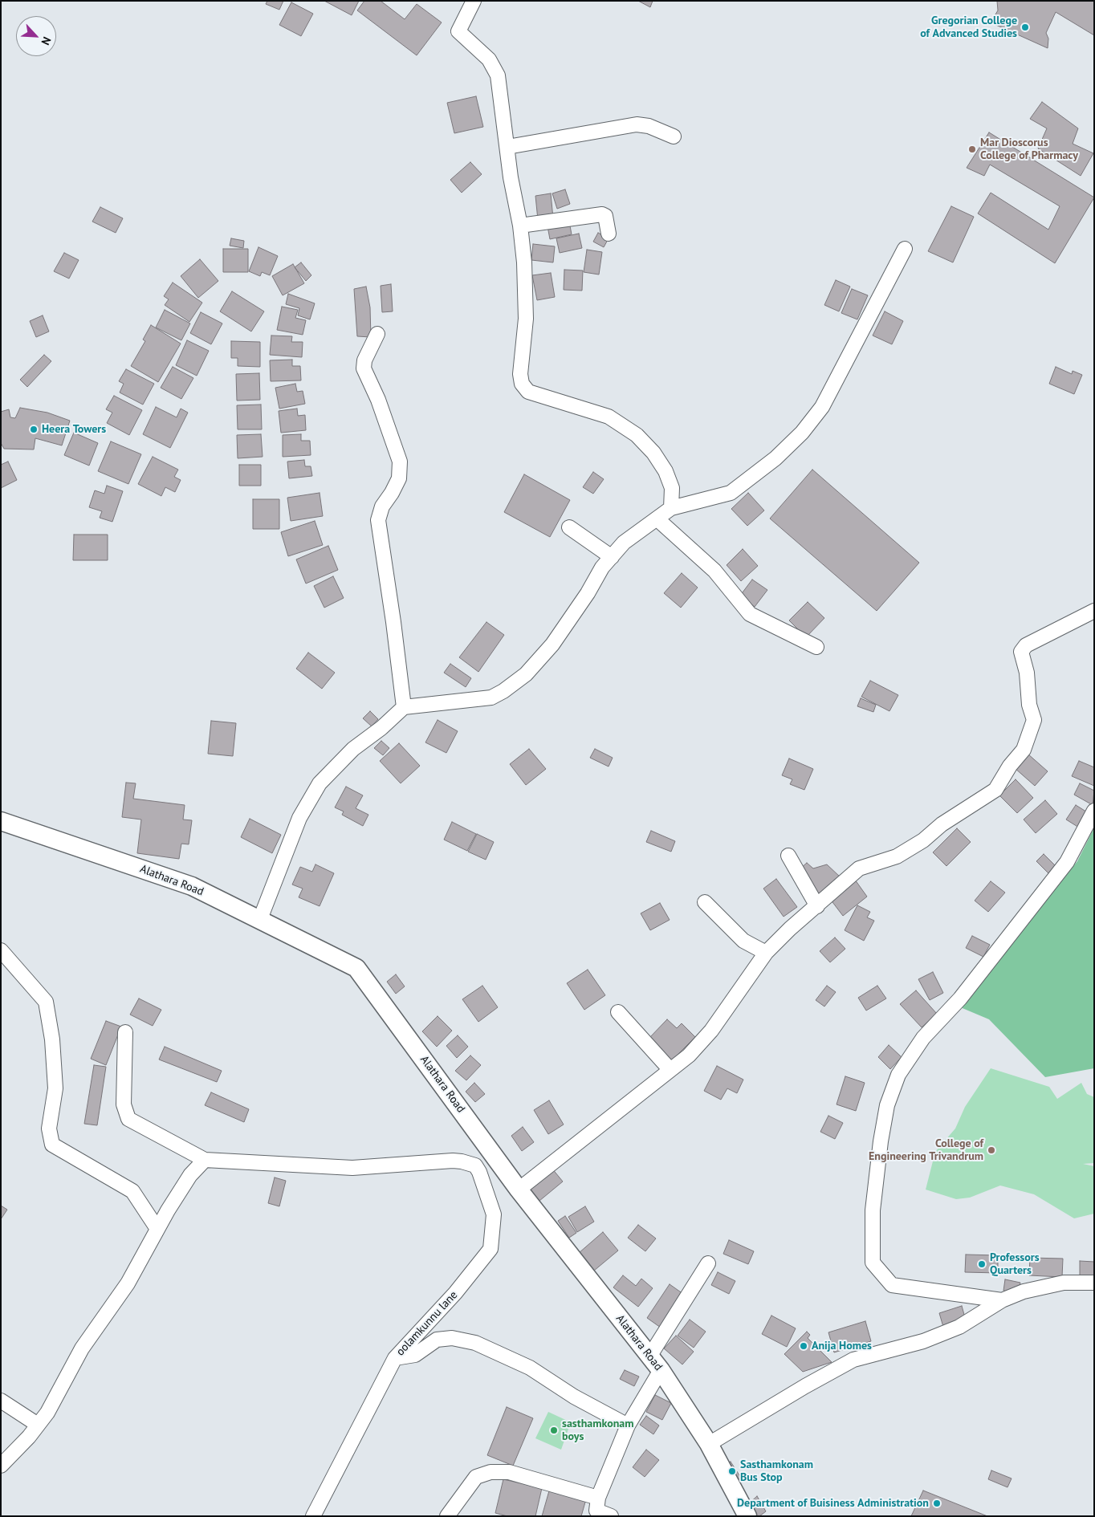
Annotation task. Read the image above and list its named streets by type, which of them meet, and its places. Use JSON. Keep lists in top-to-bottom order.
{
  "streets": {
    "street": ["Alathara Road", "oolamkunnu lane"]
  },
  "places": [
    "Gregorian College of Advanced Studies",
    "Mar Dioscorus College of Pharmacy",
    "Heera Towers",
    "College of Engineering Trivandrum",
    "Professors Quarters",
    "Anija Homes",
    "sasthamkonam boys",
    "Sasthamkonam Bus Stop",
    "Department of Buisiness Administration"
  ],
  "north": "bottom right"
}
